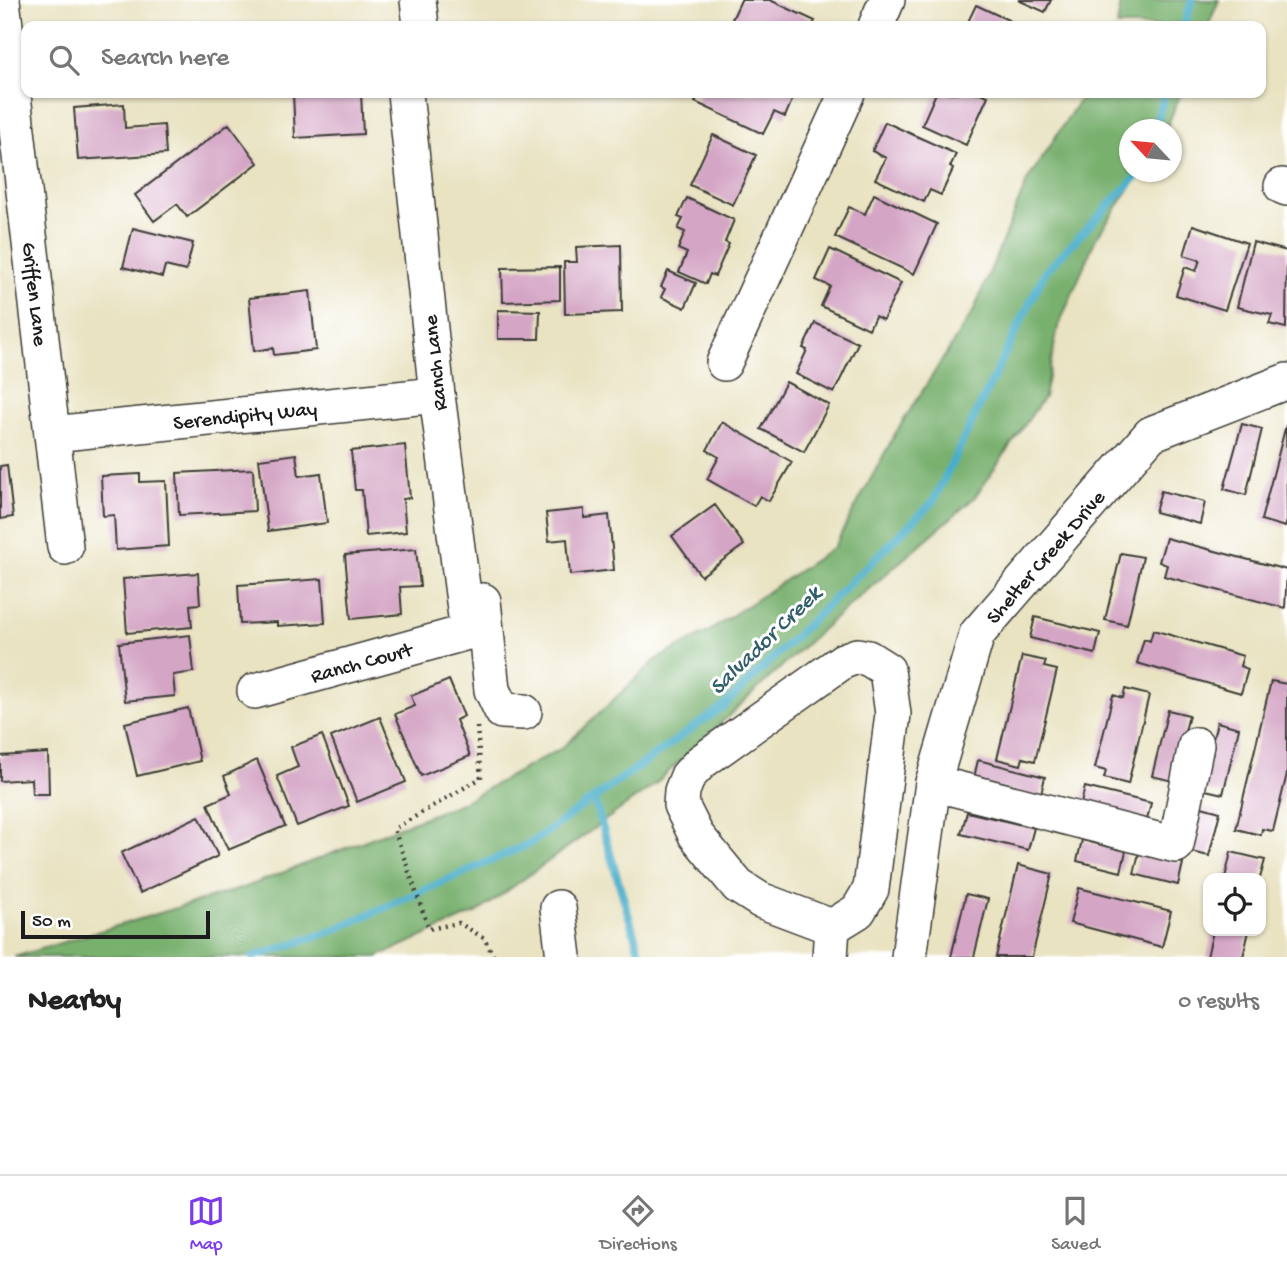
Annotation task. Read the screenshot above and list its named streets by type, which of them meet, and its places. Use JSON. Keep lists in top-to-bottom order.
{
  "streets": {
    "street": [
      "Griffen Lane",
      "Ranch Lane",
      "Serendipity Way",
      "Shelter Creek Drive",
      "Ranch Court"
    ]
  },
  "crossings": [
    ["Griffen Lane", "Serendipity Way"],
    ["Ranch Lane", "Serendipity Way"],
    ["Ranch Lane", "Ranch Court"]
  ],
  "water": ["Salvador Creek"],
  "scale_bar": "50 m",
  "north": "top left",
  "page": {
    "search": "Search here",
    "scale": "50 m",
    "heading": ["Nearby", "0 results"],
    "nav": ["Map", "Directions", "Saved"]
  }
}
